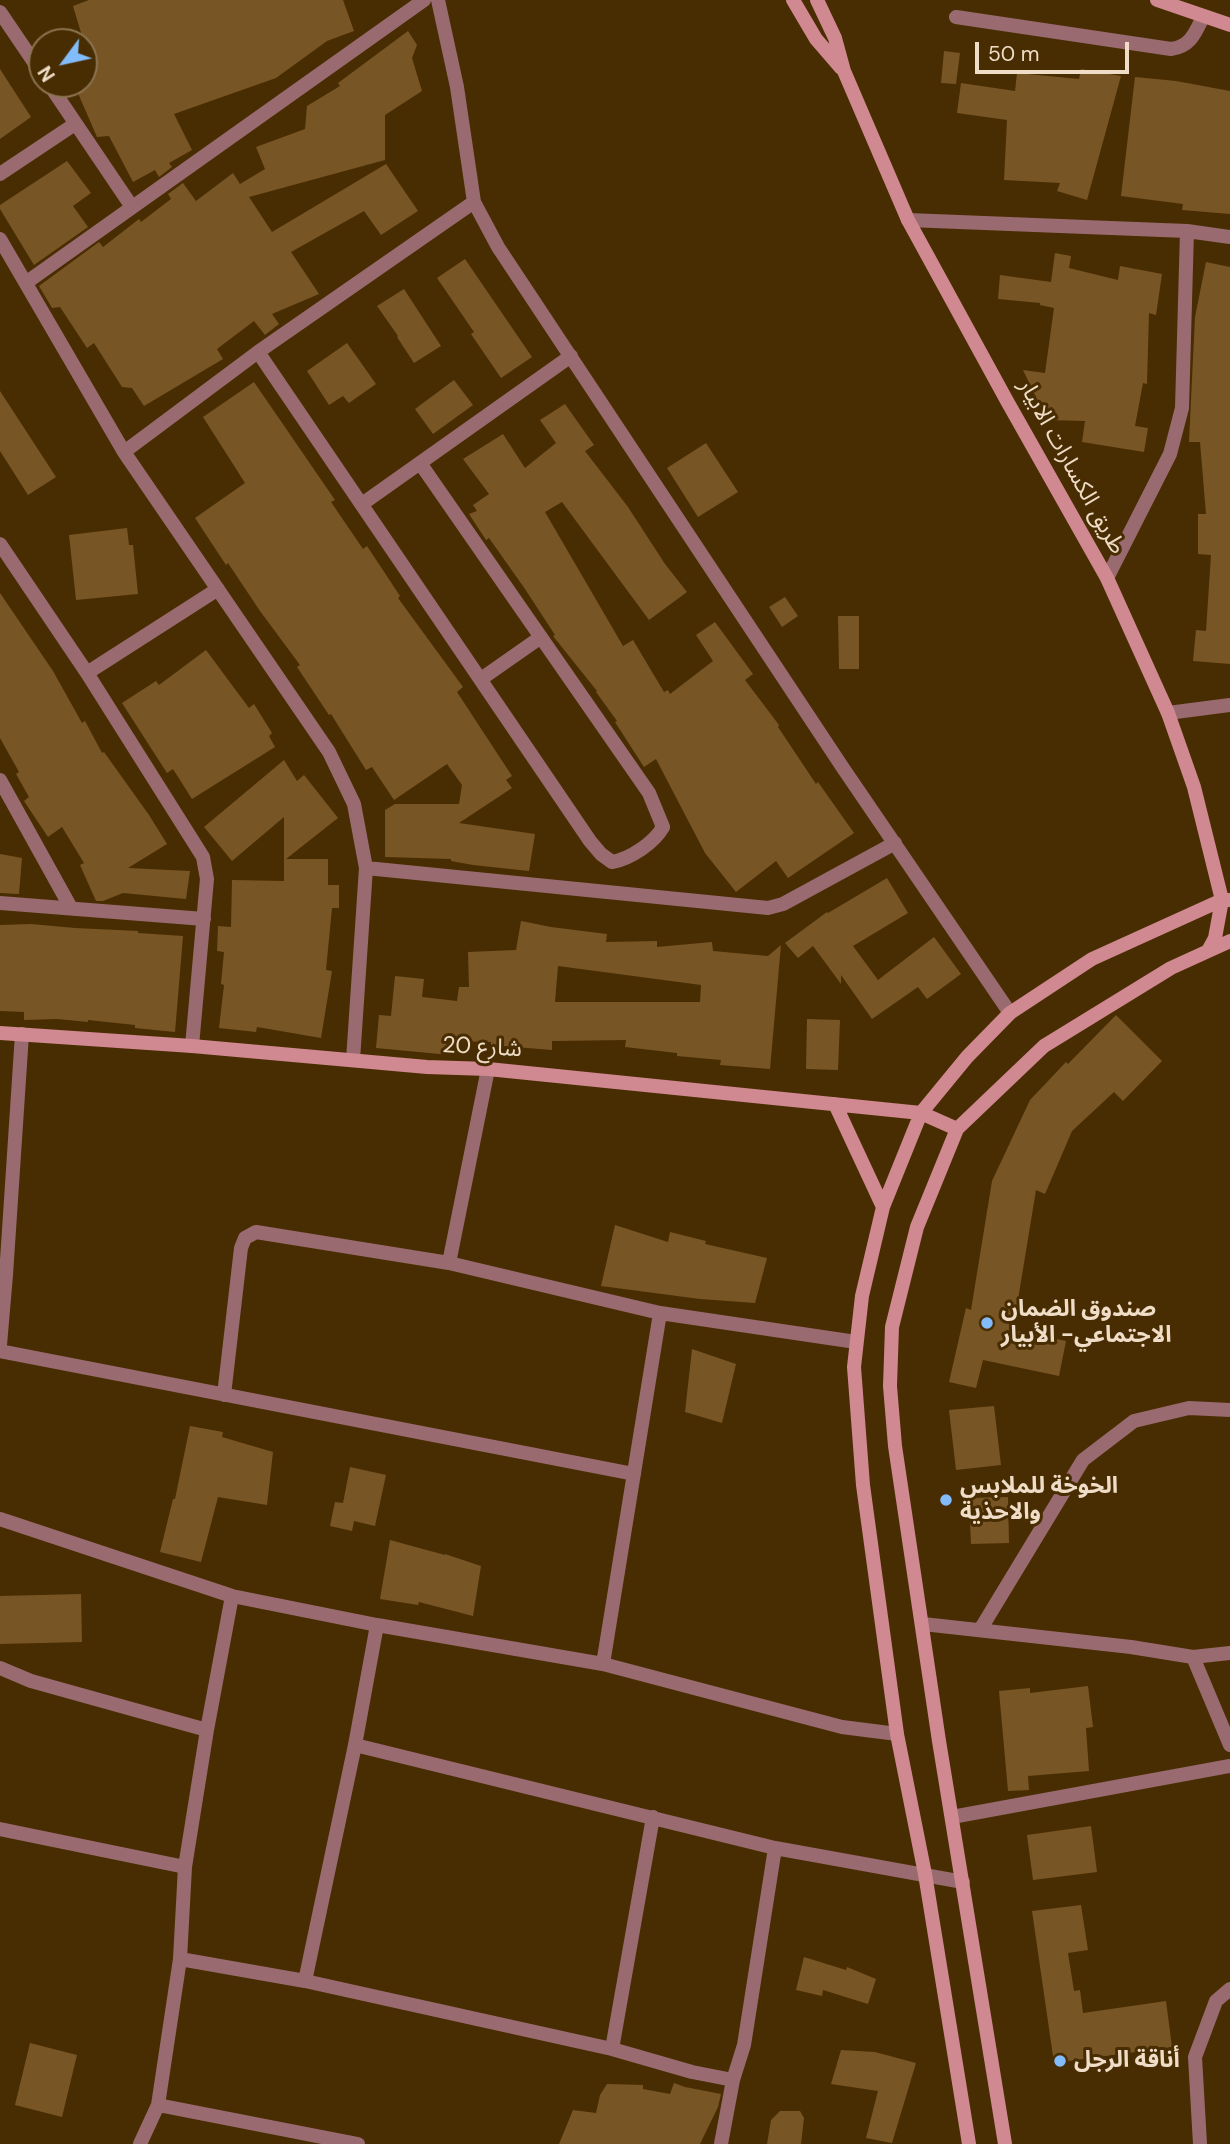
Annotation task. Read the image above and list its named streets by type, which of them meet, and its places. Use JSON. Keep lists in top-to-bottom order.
{
  "streets": {
    "street": ["طريق الكسارات الابيار", "شارع 20"]
  },
  "places": ["صندوق الضمان الاجتماعي- الأبيار", "الخوخة للملابس والاحذية", "أناقة الرجل"],
  "scale_bar": "50 m",
  "north": "bottom left"
}
